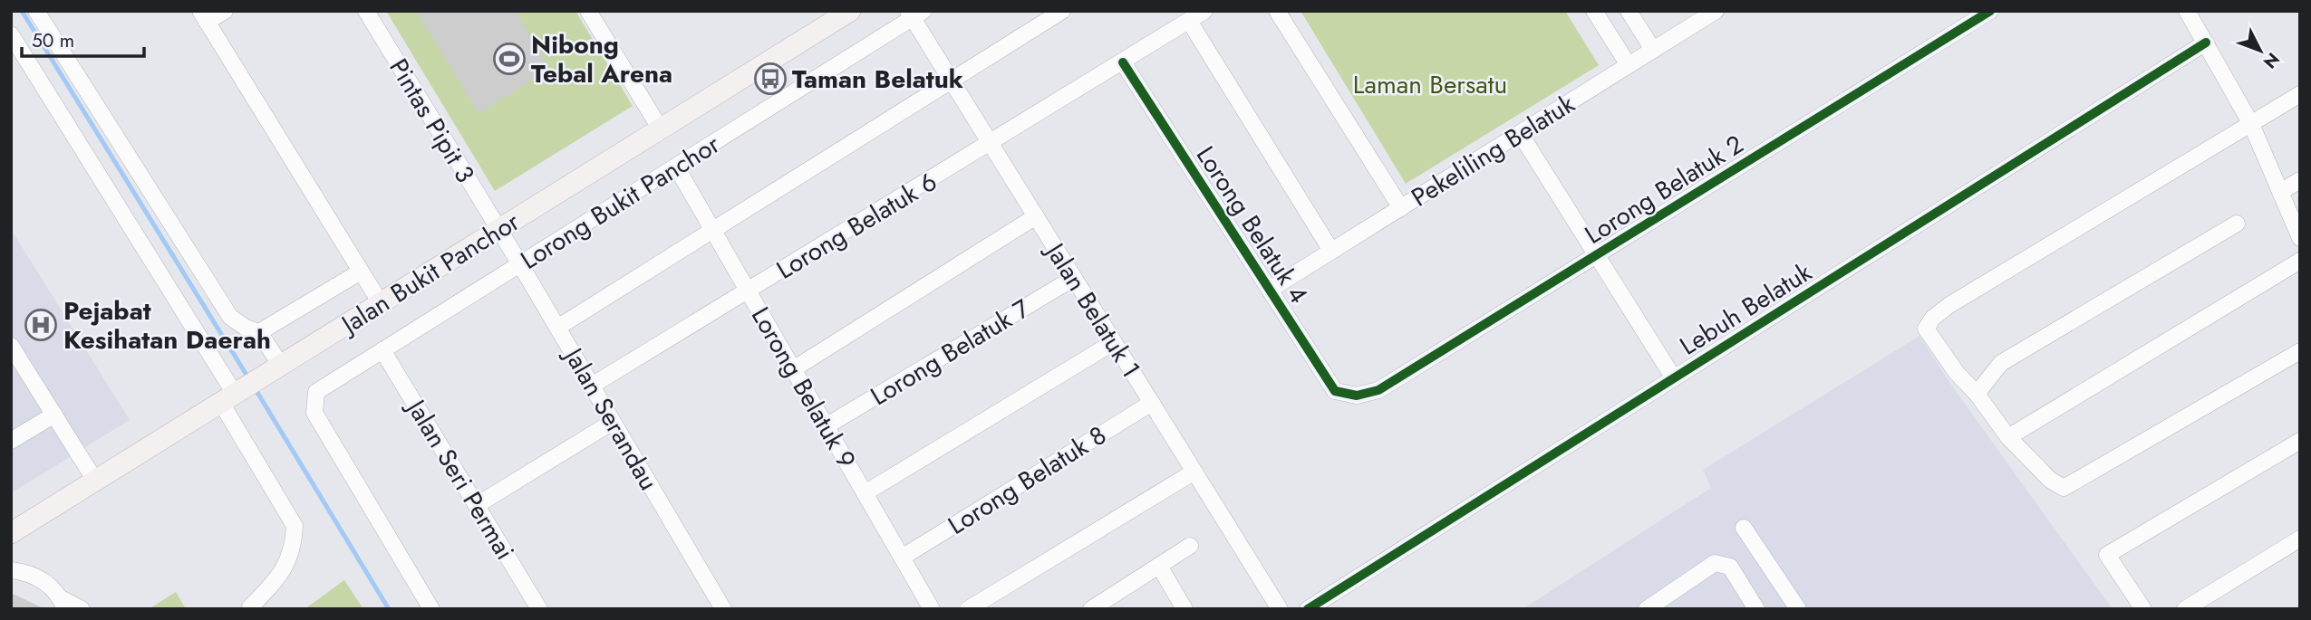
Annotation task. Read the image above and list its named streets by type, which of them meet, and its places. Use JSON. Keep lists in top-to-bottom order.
{
  "streets": {
    "main road": ["Jalan Bukit Panchor"],
    "street": [
      "Pintas Pipit 3",
      "Pekeliling Belatuk",
      "Lorong Belatuk 2",
      "Lorong Bukit Panchor",
      "Lorong Belatuk 4",
      "Lorong Belatuk 6",
      "Lebuh Belatuk",
      "Jalan Belatuk 1",
      "Lorong Belatuk 7",
      "Lorong Belatuk 9",
      "Jalan Serandau",
      "Jalan Seri Permai",
      "Lorong Belatuk 8"
    ]
  },
  "crossings": [
    ["Pintas Pipit 3", "Jalan Bukit Panchor"],
    ["Pintas Pipit 3", "Jalan Serandau"],
    ["Pekeliling Belatuk", "Lorong Belatuk 4"],
    ["Lorong Belatuk 2", "Lorong Belatuk 4"],
    ["Lorong Bukit Panchor", "Jalan Belatuk 1"],
    ["Lorong Bukit Panchor", "Lorong Belatuk 9"],
    ["Lorong Bukit Panchor", "Jalan Serandau"],
    ["Lorong Bukit Panchor", "Jalan Seri Permai"],
    ["Lorong Belatuk 4", "Lorong Belatuk 6"],
    ["Lorong Belatuk 6", "Jalan Belatuk 1"],
    ["Lorong Belatuk 6", "Lorong Belatuk 9"],
    ["Lorong Belatuk 6", "Jalan Serandau"],
    ["Jalan Bukit Panchor", "Jalan Serandau"],
    ["Jalan Belatuk 1", "Lorong Belatuk 7"],
    ["Jalan Belatuk 1", "Lorong Belatuk 8"],
    ["Lorong Belatuk 7", "Lorong Belatuk 9"],
    ["Lorong Belatuk 9", "Lorong Belatuk 8"]
  ],
  "parks": ["Laman Bersatu"],
  "places": {
    "sports": ["Nibong Tebal Arena"],
    "bus stop": ["Taman Belatuk"],
    "hospital": ["Pejabat Kesihatan Daerah"]
  },
  "scale_bar": "50 m",
  "north": "bottom right"
}
